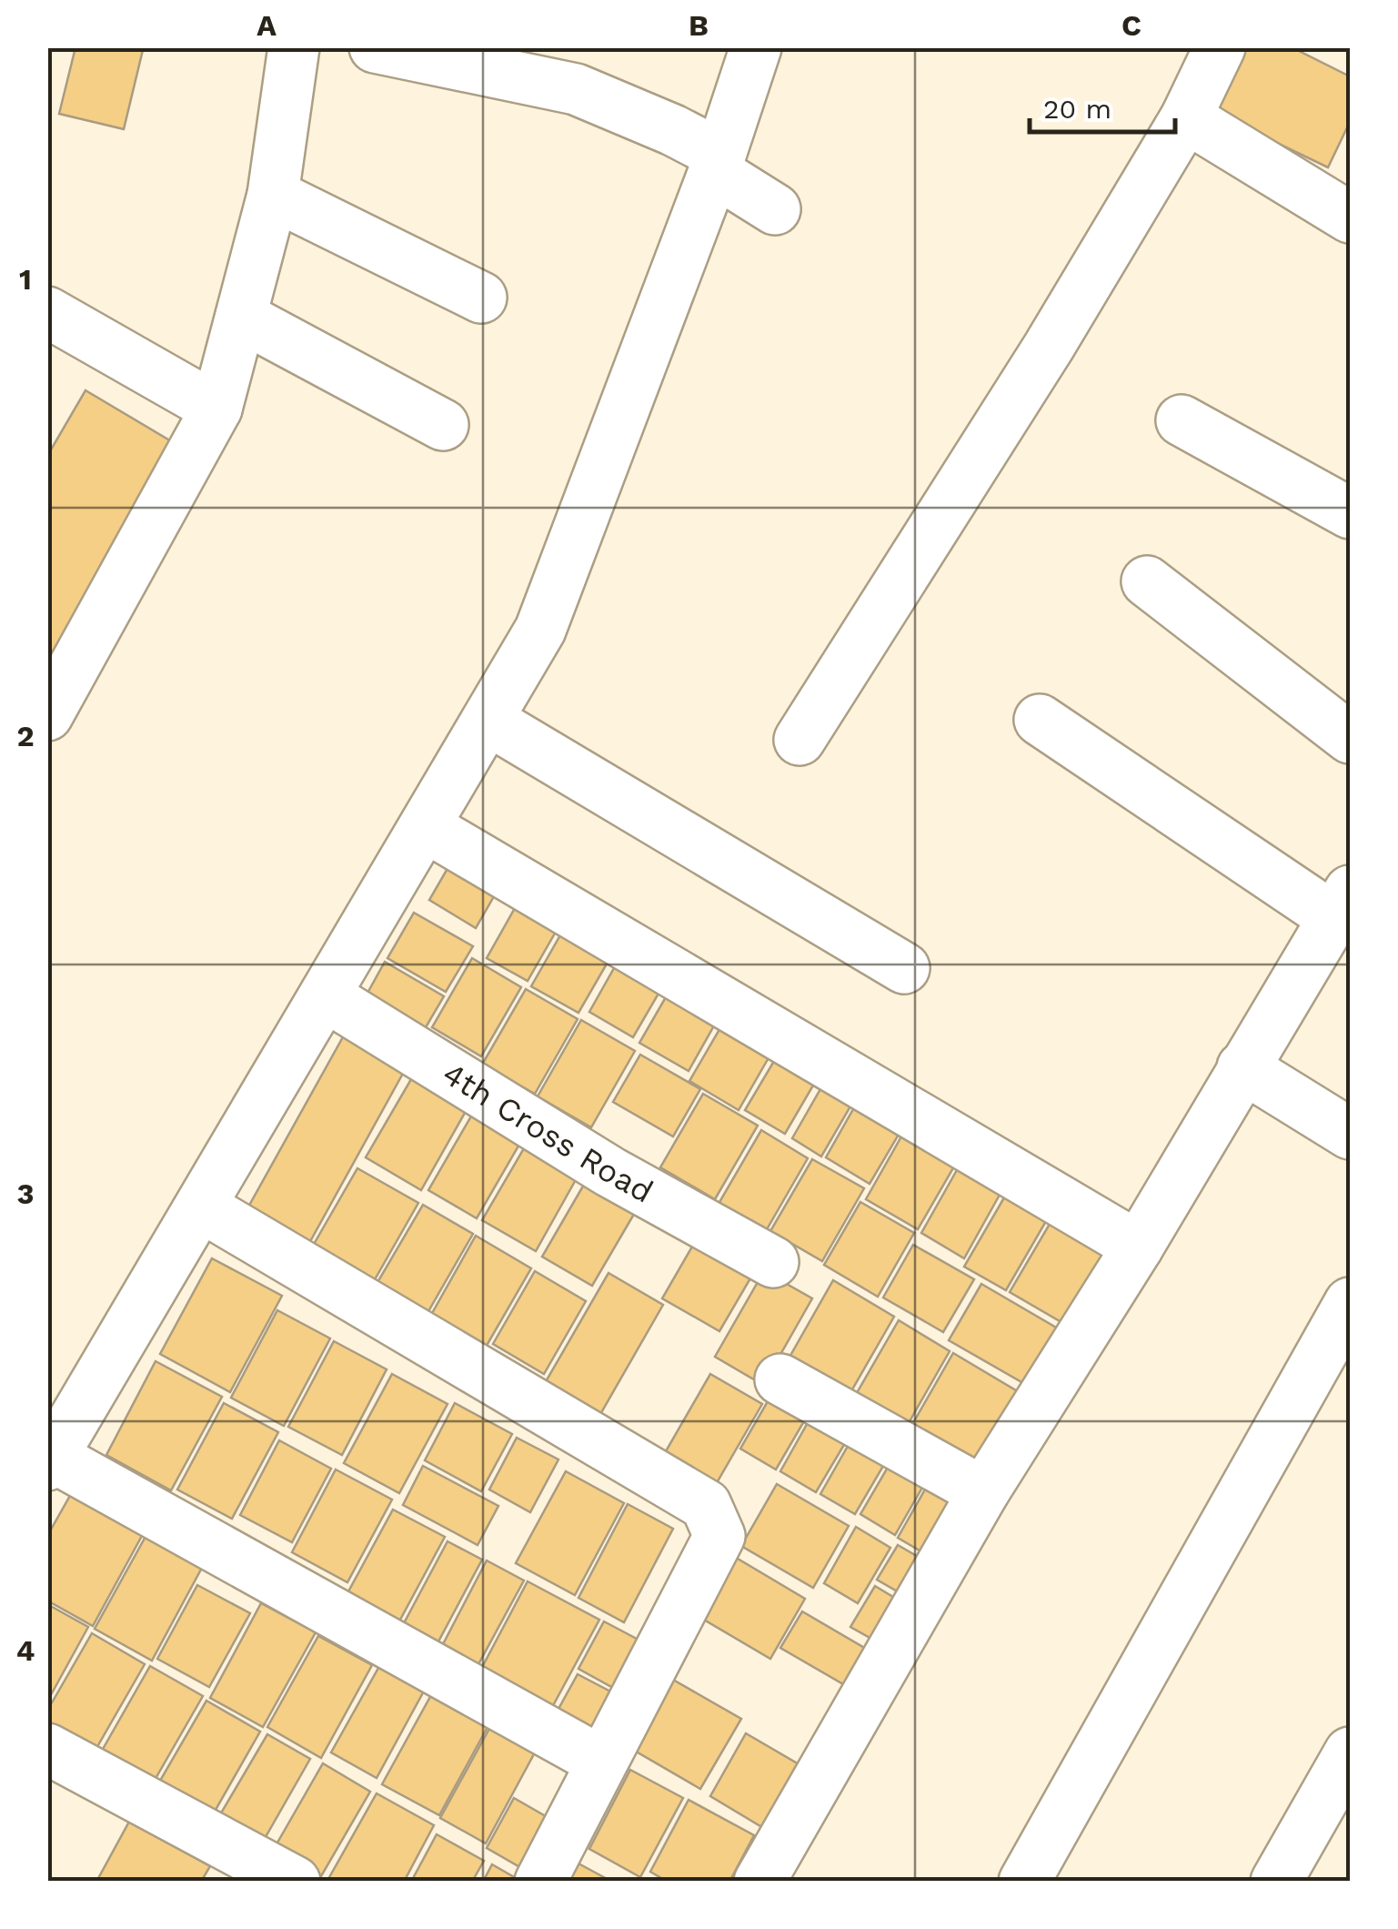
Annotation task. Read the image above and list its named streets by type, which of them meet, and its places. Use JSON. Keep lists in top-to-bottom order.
{
  "streets": {
    "street": ["4th Cross Road"]
  },
  "scale_bar": "20 m",
  "grid": {
    "columns": ["A", "B", "C"],
    "rows": [
      "1",
      "2",
      "3",
      "4"
    ]
  }
}
